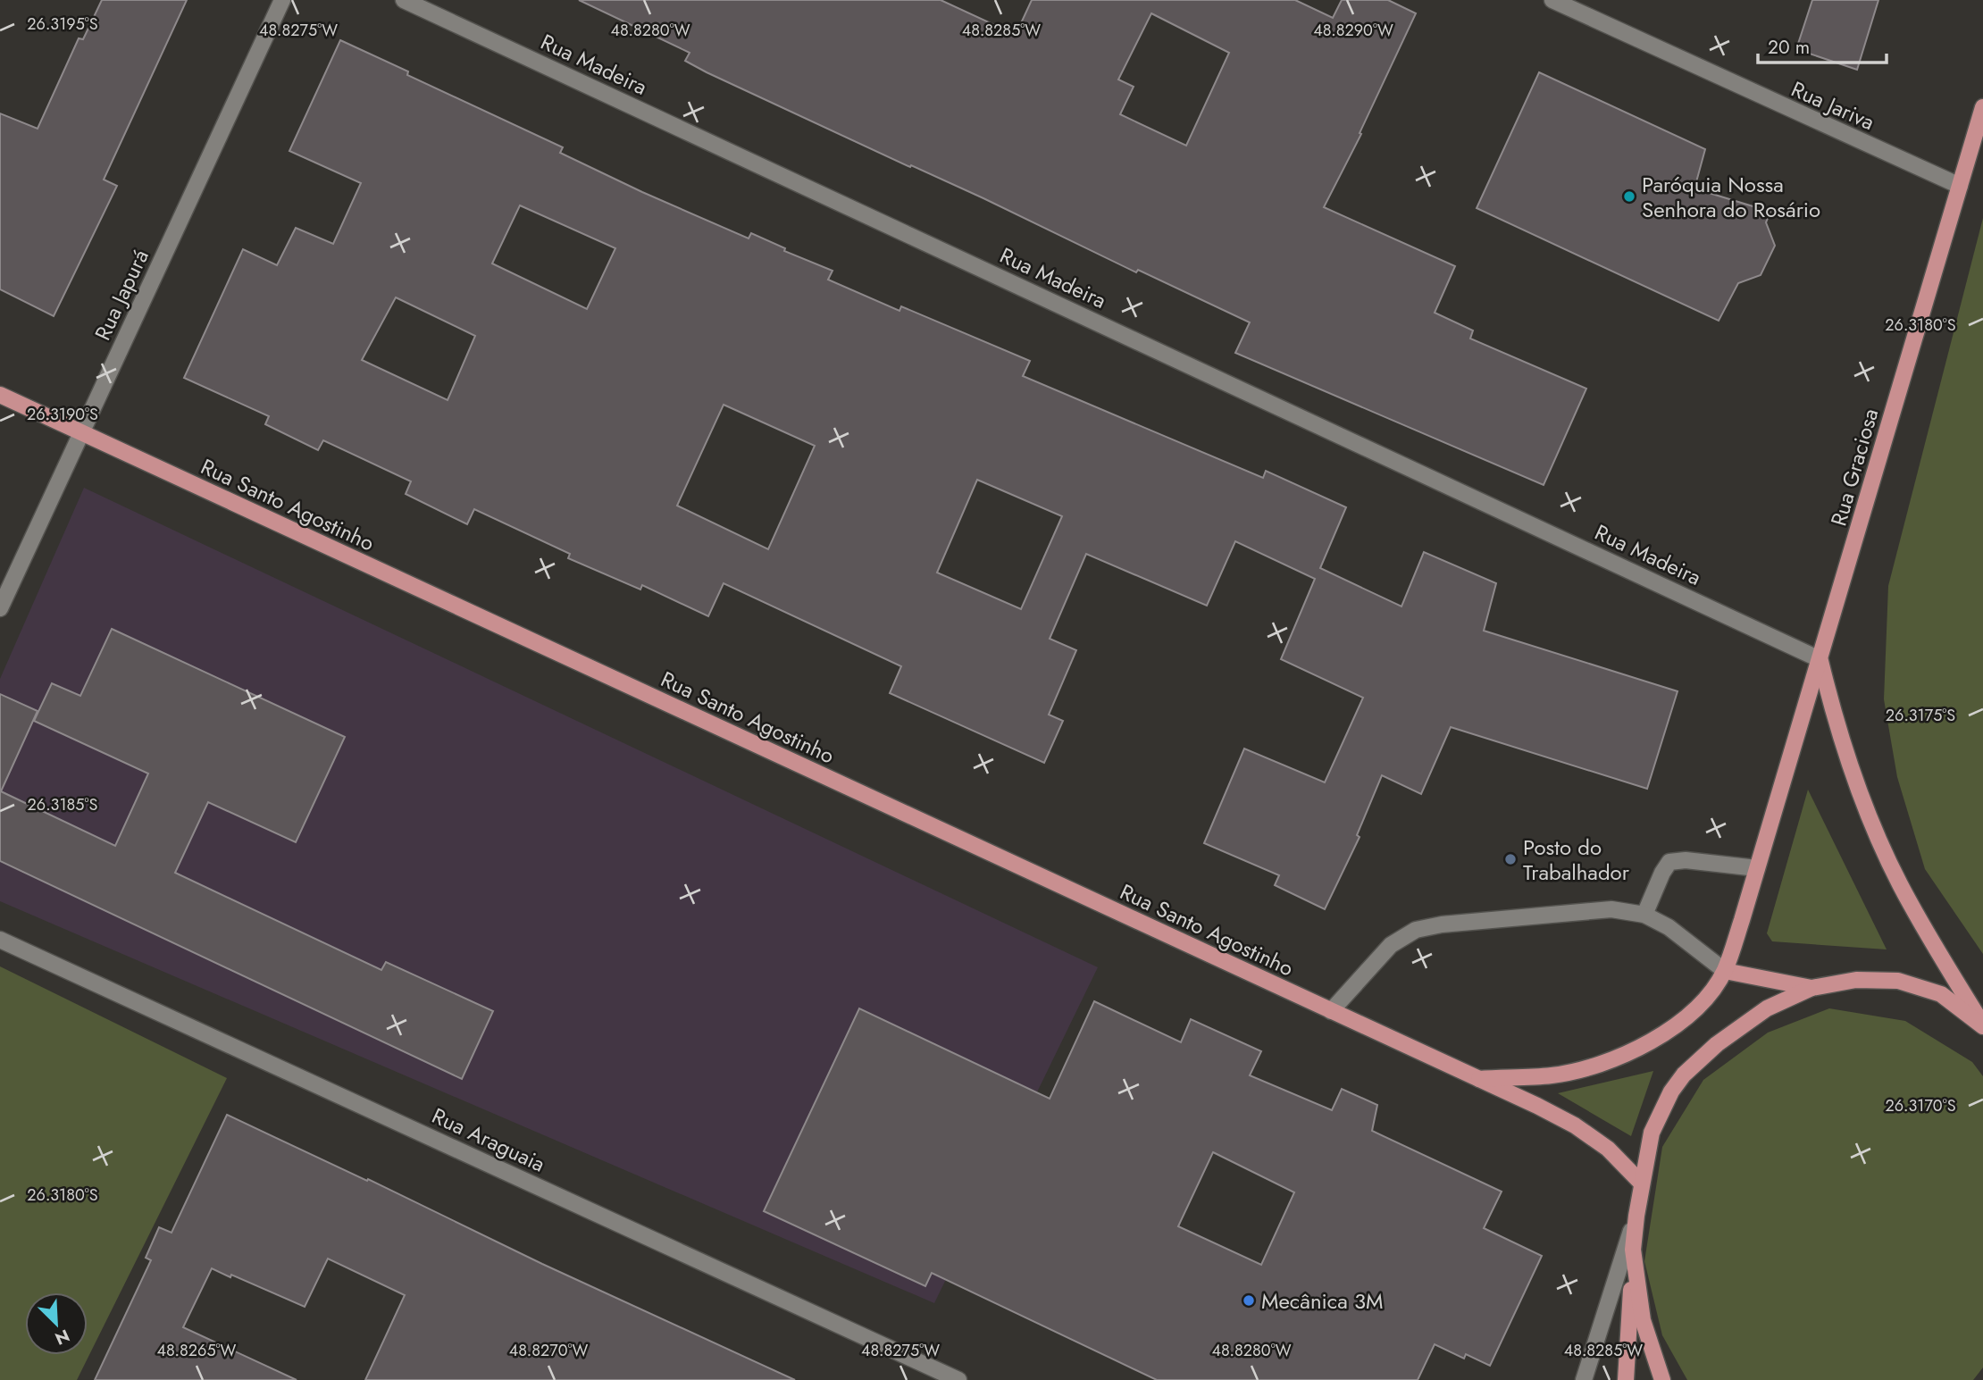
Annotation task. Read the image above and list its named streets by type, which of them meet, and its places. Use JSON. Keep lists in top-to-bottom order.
{
  "streets": {
    "main road": ["Rua Graciosa", "Rua Santo Agostinho"],
    "street": [
      "Rua Madeira",
      "Rua Jariva",
      "Rua Japurá",
      "Rua Araguaia"
    ]
  },
  "crossings": [
    ["Rua Madeira", "Rua Graciosa"],
    ["Rua Jariva", "Rua Graciosa"],
    ["Rua Japurá", "Rua Santo Agostinho"],
    ["Rua Graciosa", "Rua Santo Agostinho"]
  ],
  "places": ["Paróquia Nossa Senhora do Rosário", "Posto do Trabalhador", "Mecânica 3M"],
  "scale_bar": "20 m",
  "north": "bottom right",
  "coordinates": [
    "26.3195°S",
    "48.8275°W",
    "48.8280°W",
    "48.8285°W",
    "48.8290°W",
    "26.3180°S",
    "26.3190°S",
    "26.3175°S",
    "26.3185°S",
    "26.3170°S",
    "48.8265°W",
    "48.8270°W"
  ]
}
